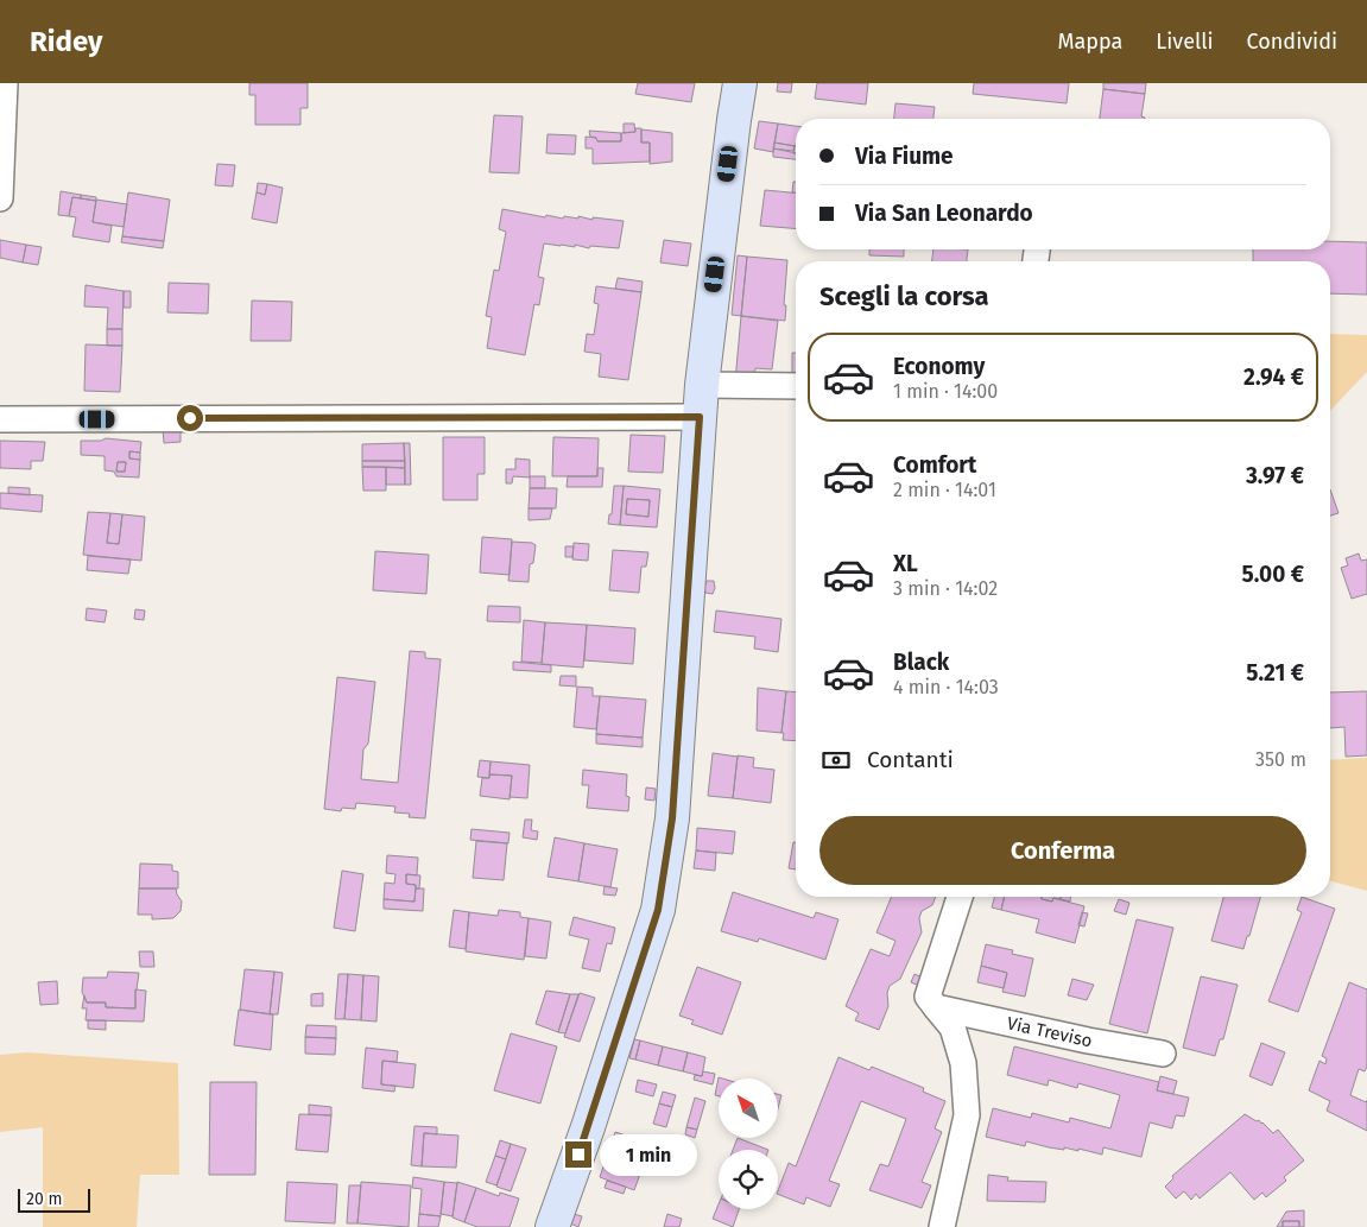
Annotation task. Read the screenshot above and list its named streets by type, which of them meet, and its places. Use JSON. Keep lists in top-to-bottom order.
{
  "streets": {
    "street": ["Via Treviso"]
  },
  "scale_bar": "20 m",
  "north": "top left",
  "page": {
    "header": "Ridey",
    "nav": ["Mappa", "Livelli", "Condividi"],
    "banner": ["Via Fiume", "Via San Leonardo"],
    "heading": "Scegli la corsa",
    "list": [
      {
        "name": "Economy",
        "note": "1 min · 14:00",
        "value": "2.94 €"
      },
      {
        "name": "Comfort",
        "note": "2 min · 14:01",
        "value": "3.97 €"
      },
      {
        "name": "XL",
        "note": "3 min · 14:02",
        "value": "5.00 €"
      },
      {
        "name": "Black",
        "note": "4 min · 14:03",
        "value": "5.21 €"
      }
    ],
    "pay": ["Contanti", "350 m"],
    "buttons": "Conferma",
    "bubble": "1 min",
    "scale": "20 m"
  }
}
